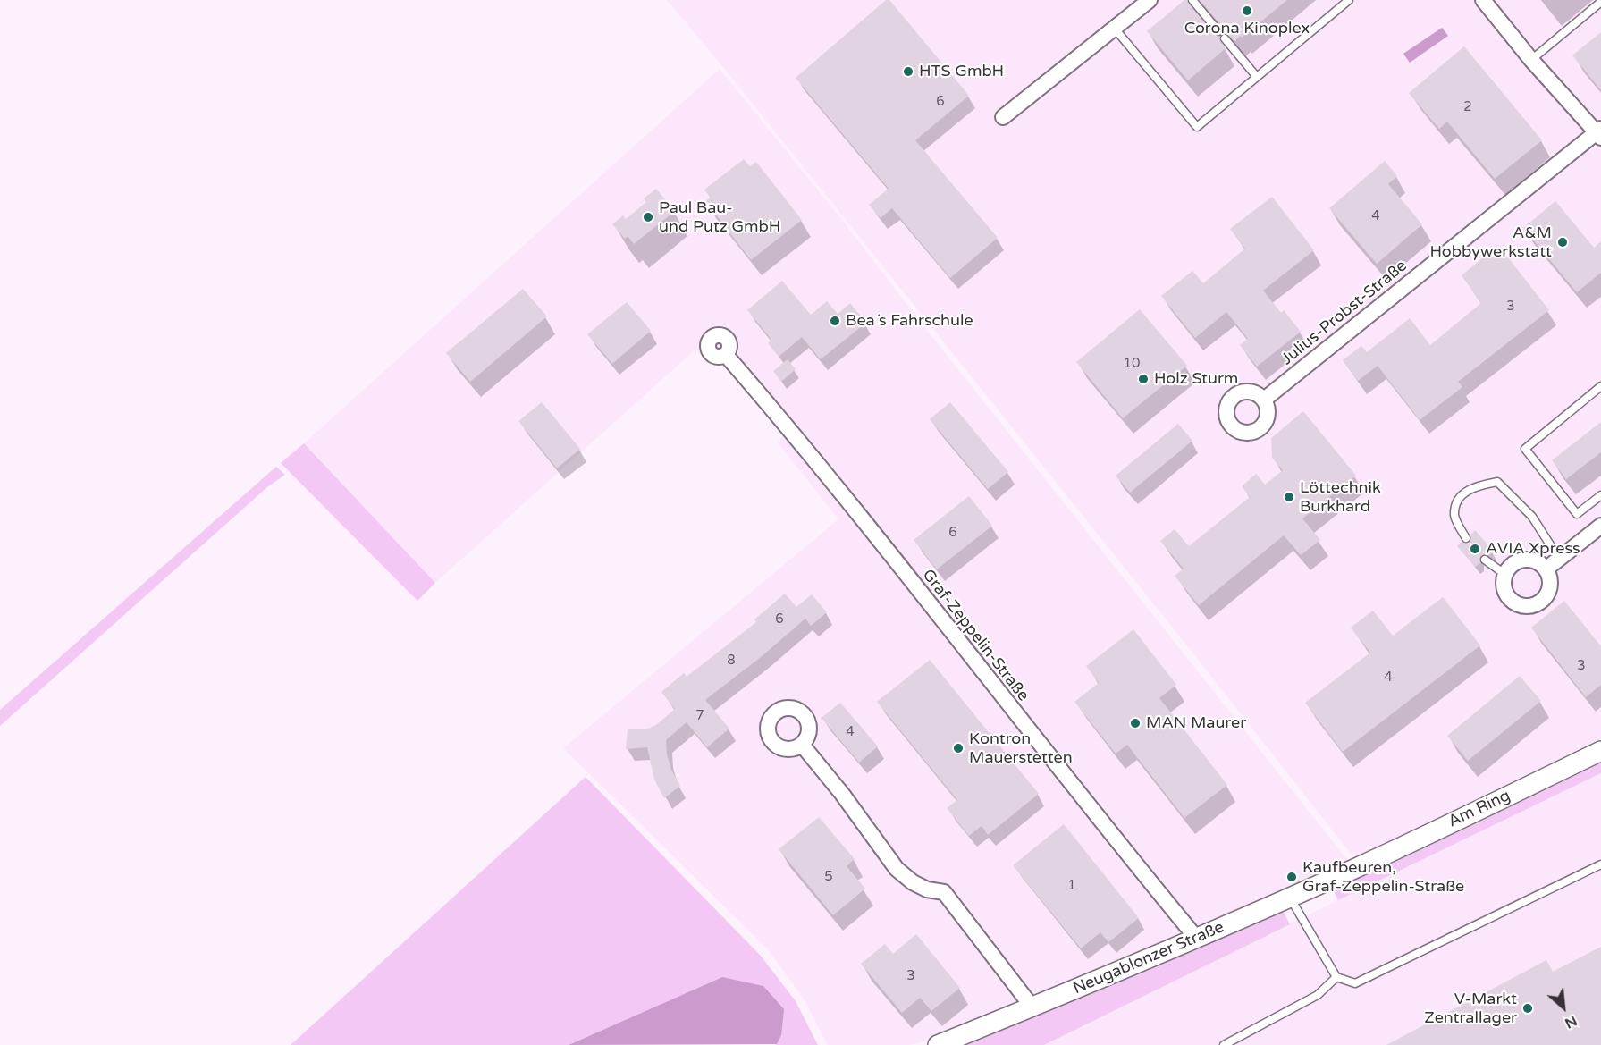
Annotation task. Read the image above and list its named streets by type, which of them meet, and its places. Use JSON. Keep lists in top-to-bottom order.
{
  "streets": {
    "street": [
      "Julius-Probst-Straße",
      "Graf-Zeppelin-Straße",
      "Am Ring",
      "Neugablonzer Straße"
    ]
  },
  "crossings": [
    ["Graf-Zeppelin-Straße", "Neugablonzer Straße"],
    ["Am Ring", "Neugablonzer Straße"]
  ],
  "places": [
    "Corona Kinoplex",
    "HTS GmbH",
    "Paul Bau- und Putz GmbH",
    "A&M Hobbywerkstatt",
    "Bea´s Fahrschule",
    "Holz Sturm",
    "Löttechnik Burkhard",
    "AVIA Xpress",
    "MAN Maurer",
    "Kontron Mauerstetten",
    "Kaufbeuren, Graf-Zeppelin-Straße",
    "V-Markt Zentrallager"
  ],
  "house_numbers": [
    "6",
    "2",
    "4",
    "3",
    "10",
    "6",
    "6",
    "8",
    "3",
    "4",
    "7",
    "4",
    "5",
    "1",
    "3"
  ],
  "north": "bottom right"
}
